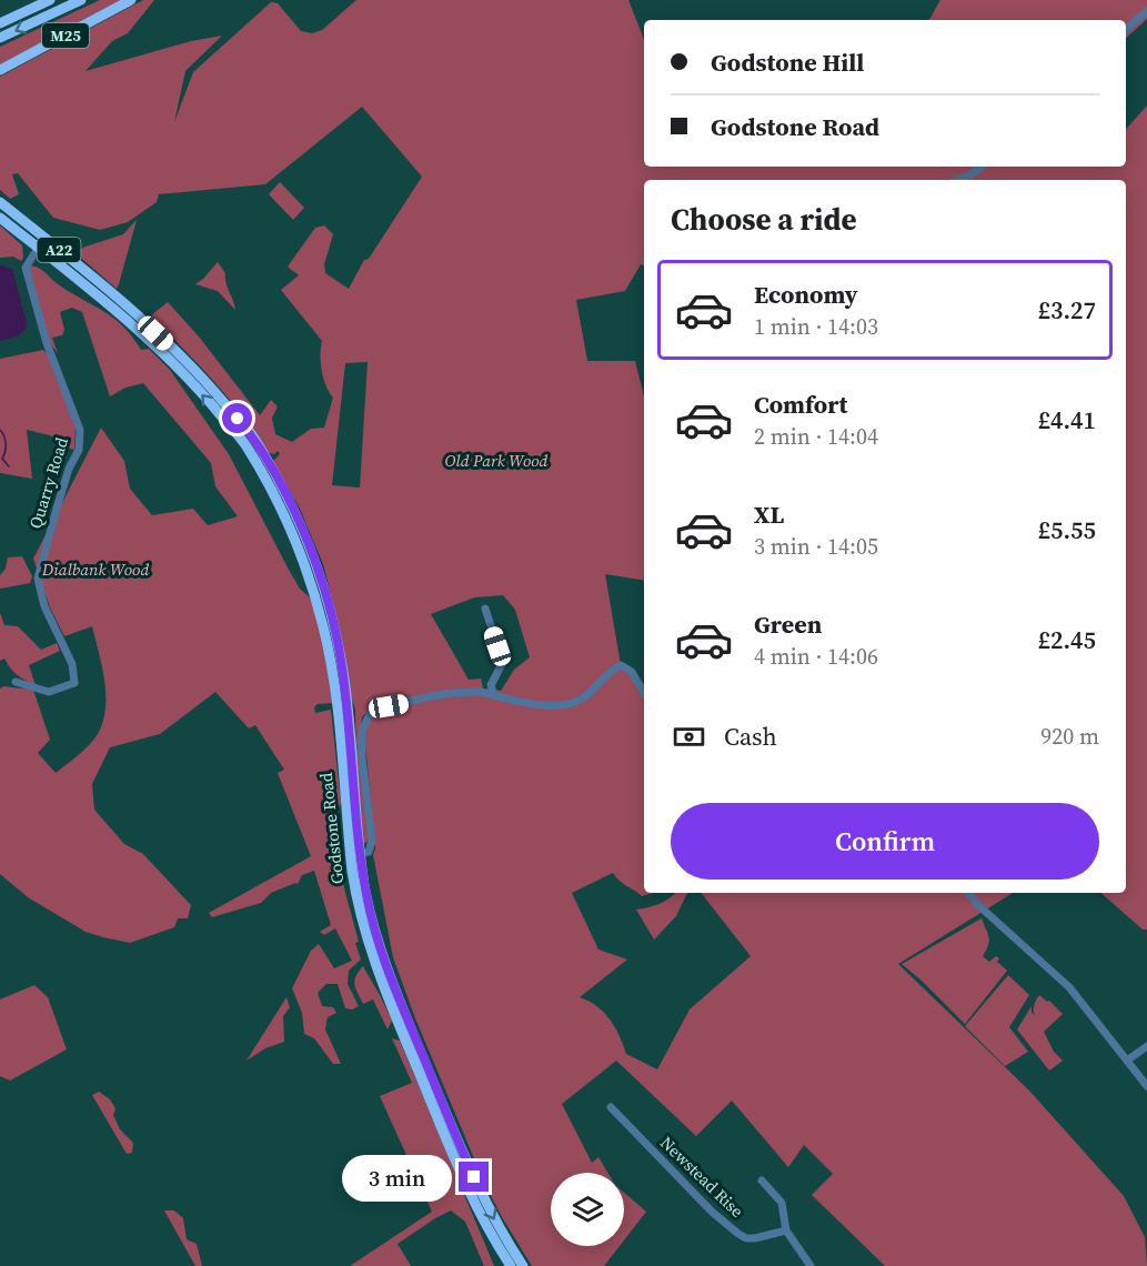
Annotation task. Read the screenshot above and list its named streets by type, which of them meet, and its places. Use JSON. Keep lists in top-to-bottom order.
{
  "streets": {
    "highway": ["M25", "A22", "Godstone Road"],
    "street": ["Quarry Road", "Newstead Rise"]
  },
  "crossings": [
    ["A22", "Quarry Road"],
    ["A22", "Godstone Road"],
    ["Quarry Road", "Godstone Road"]
  ],
  "parks": ["Old Park Wood", "Dialbank Wood"],
  "page": {
    "banner": ["Godstone Hill", "Godstone Road"],
    "heading": "Choose a ride",
    "list": [
      {
        "name": "Economy",
        "note": "1 min · 14:03",
        "value": "£3.27"
      },
      {
        "name": "Comfort",
        "note": "2 min · 14:04",
        "value": "£4.41"
      },
      {
        "name": "XL",
        "note": "3 min · 14:05",
        "value": "£5.55"
      },
      {
        "name": "Green",
        "note": "4 min · 14:06",
        "value": "£2.45"
      }
    ],
    "pay": ["Cash", "920 m"],
    "buttons": "Confirm",
    "bubble": "3 min"
  }
}
